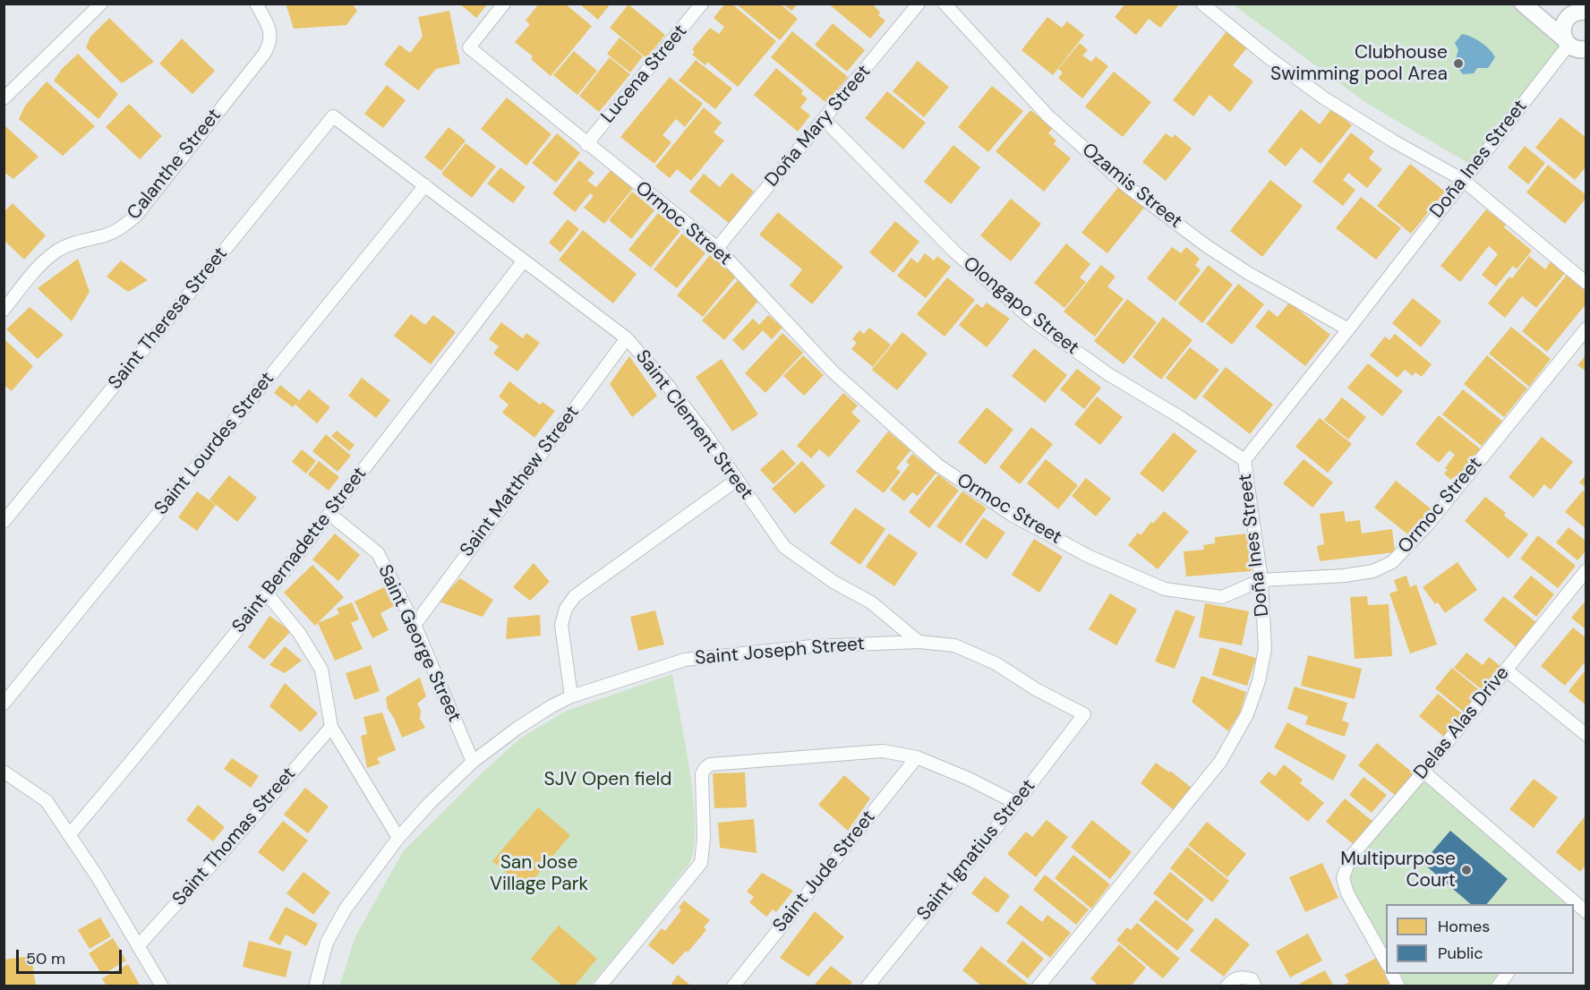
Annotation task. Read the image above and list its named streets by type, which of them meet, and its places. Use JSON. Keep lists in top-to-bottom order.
{
  "streets": {
    "street": [
      "Lucena Street",
      "Doña Mary Street",
      "Doña Ines Street",
      "Calanthe Street",
      "Ozamis Street",
      "Ormoc Street",
      "Olongapo Street",
      "Saint Theresa Street",
      "Saint Clement Street",
      "Saint Lourdes Street",
      "Saint Matthew Street",
      "Saint Bernadette Street",
      "Saint George Street",
      "Saint Joseph Street",
      "Delas Alas Drive",
      "Saint Thomas Street",
      "Saint Ignatius Street",
      "Saint Jude Street"
    ]
  },
  "crossings": [
    ["Lucena Street", "Ormoc Street"],
    ["Doña Mary Street", "Ormoc Street"],
    ["Doña Mary Street", "Olongapo Street"],
    ["Doña Ines Street", "Ozamis Street"],
    ["Doña Ines Street", "Ormoc Street"],
    ["Doña Ines Street", "Olongapo Street"],
    ["Saint Theresa Street", "Saint Clement Street"],
    ["Saint Clement Street", "Saint Lourdes Street"],
    ["Saint Clement Street", "Saint Matthew Street"],
    ["Saint Clement Street", "Saint Bernadette Street"],
    ["Saint Clement Street", "Saint Joseph Street"],
    ["Saint Matthew Street", "Saint George Street"],
    ["Saint Bernadette Street", "Saint George Street"],
    ["Saint George Street", "Saint Joseph Street"],
    ["Saint Joseph Street", "Saint Ignatius Street"]
  ],
  "parks": ["SJV Open field", "San Jose Village Park"],
  "places": ["Clubhouse Swimming pool Area", "Multipurpose Court"],
  "legend": ["Homes", "Public"],
  "scale_bar": "50 m"
}
